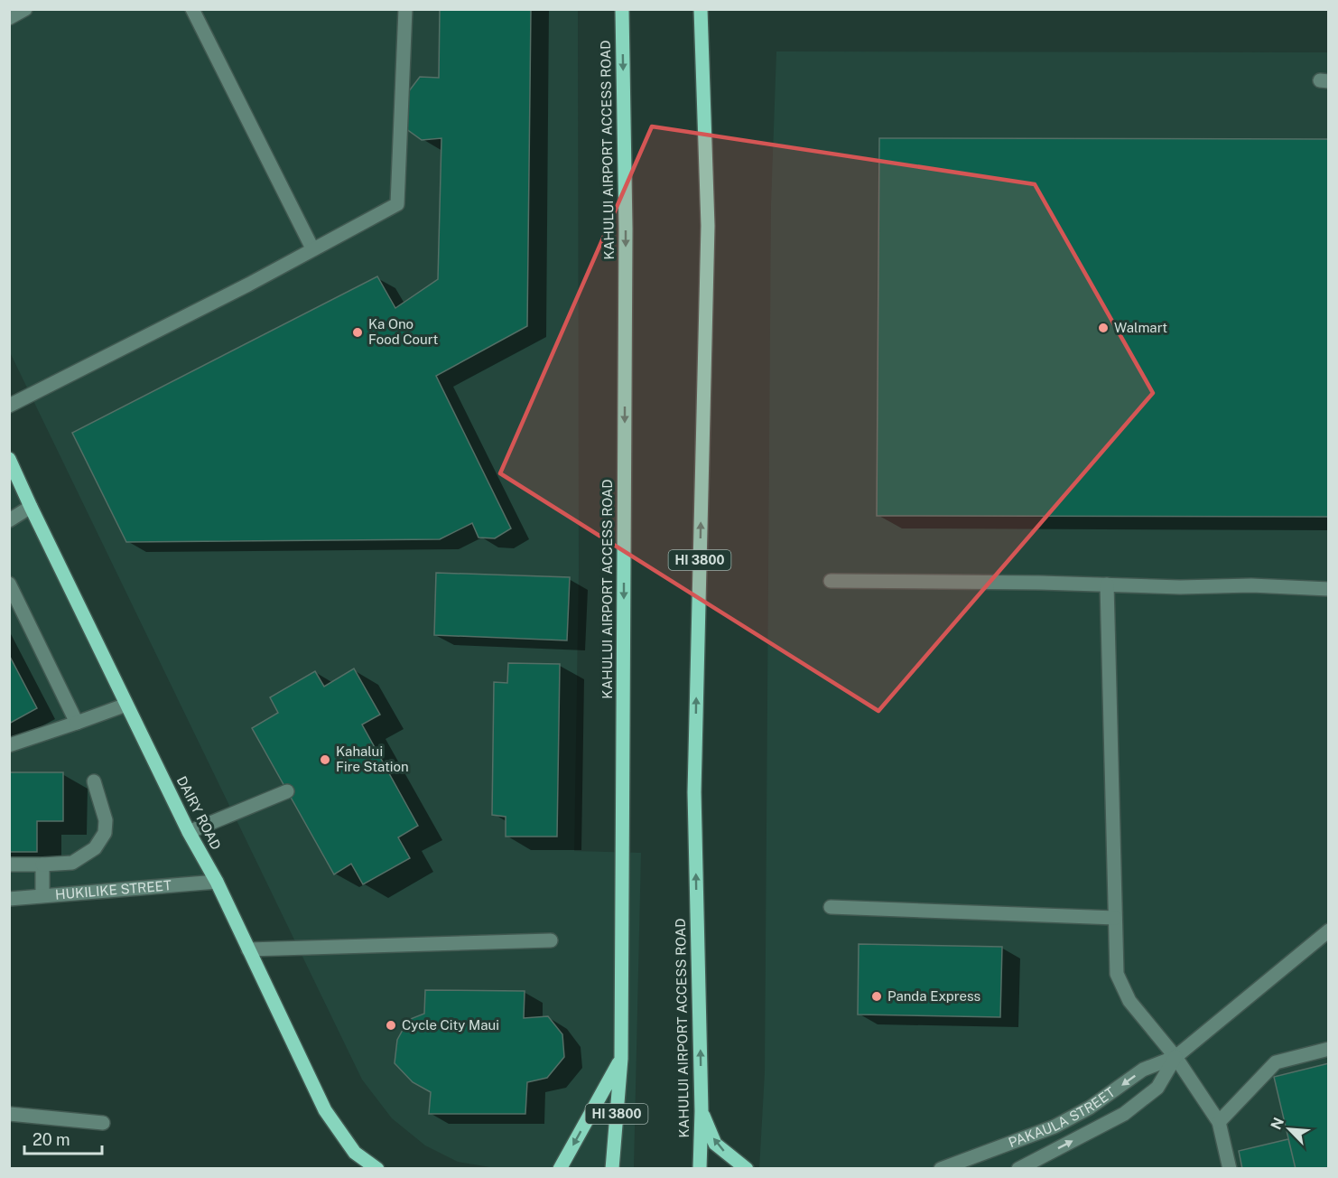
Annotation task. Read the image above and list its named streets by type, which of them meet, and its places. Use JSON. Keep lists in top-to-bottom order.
{
  "streets": {
    "main road": ["KAHULUI AIRPORT ACCESS ROAD", "HI 3800", "DAIRY ROAD"],
    "street": ["HUKILIKE STREET", "PAKAULA STREET"]
  },
  "crossings": [
    ["DAIRY ROAD", "HUKILIKE STREET"]
  ],
  "places": [
    "Walmart",
    "Ka Ono Food Court",
    "Kahalui Fire Station",
    "Panda Express",
    "Cycle City Maui"
  ],
  "scale_bar": "20 m",
  "north": "top left"
}
